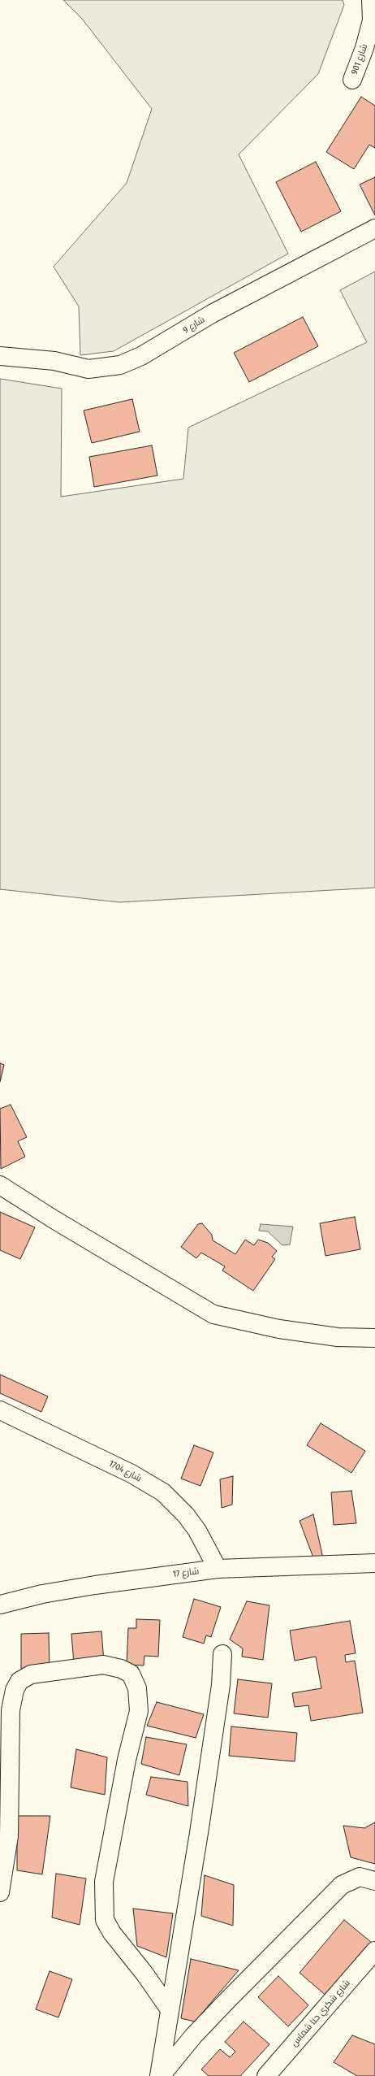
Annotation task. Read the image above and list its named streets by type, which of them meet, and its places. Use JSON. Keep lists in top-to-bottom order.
{
  "streets": {
    "street": [
      "شارع 901",
      "شارع 9",
      "شارع 1704",
      "شارع 17",
      "شارع شكري حنا شماس"
    ]
  },
  "crossings": [
    ["شارع 1704", "شارع 17"]
  ]
}
